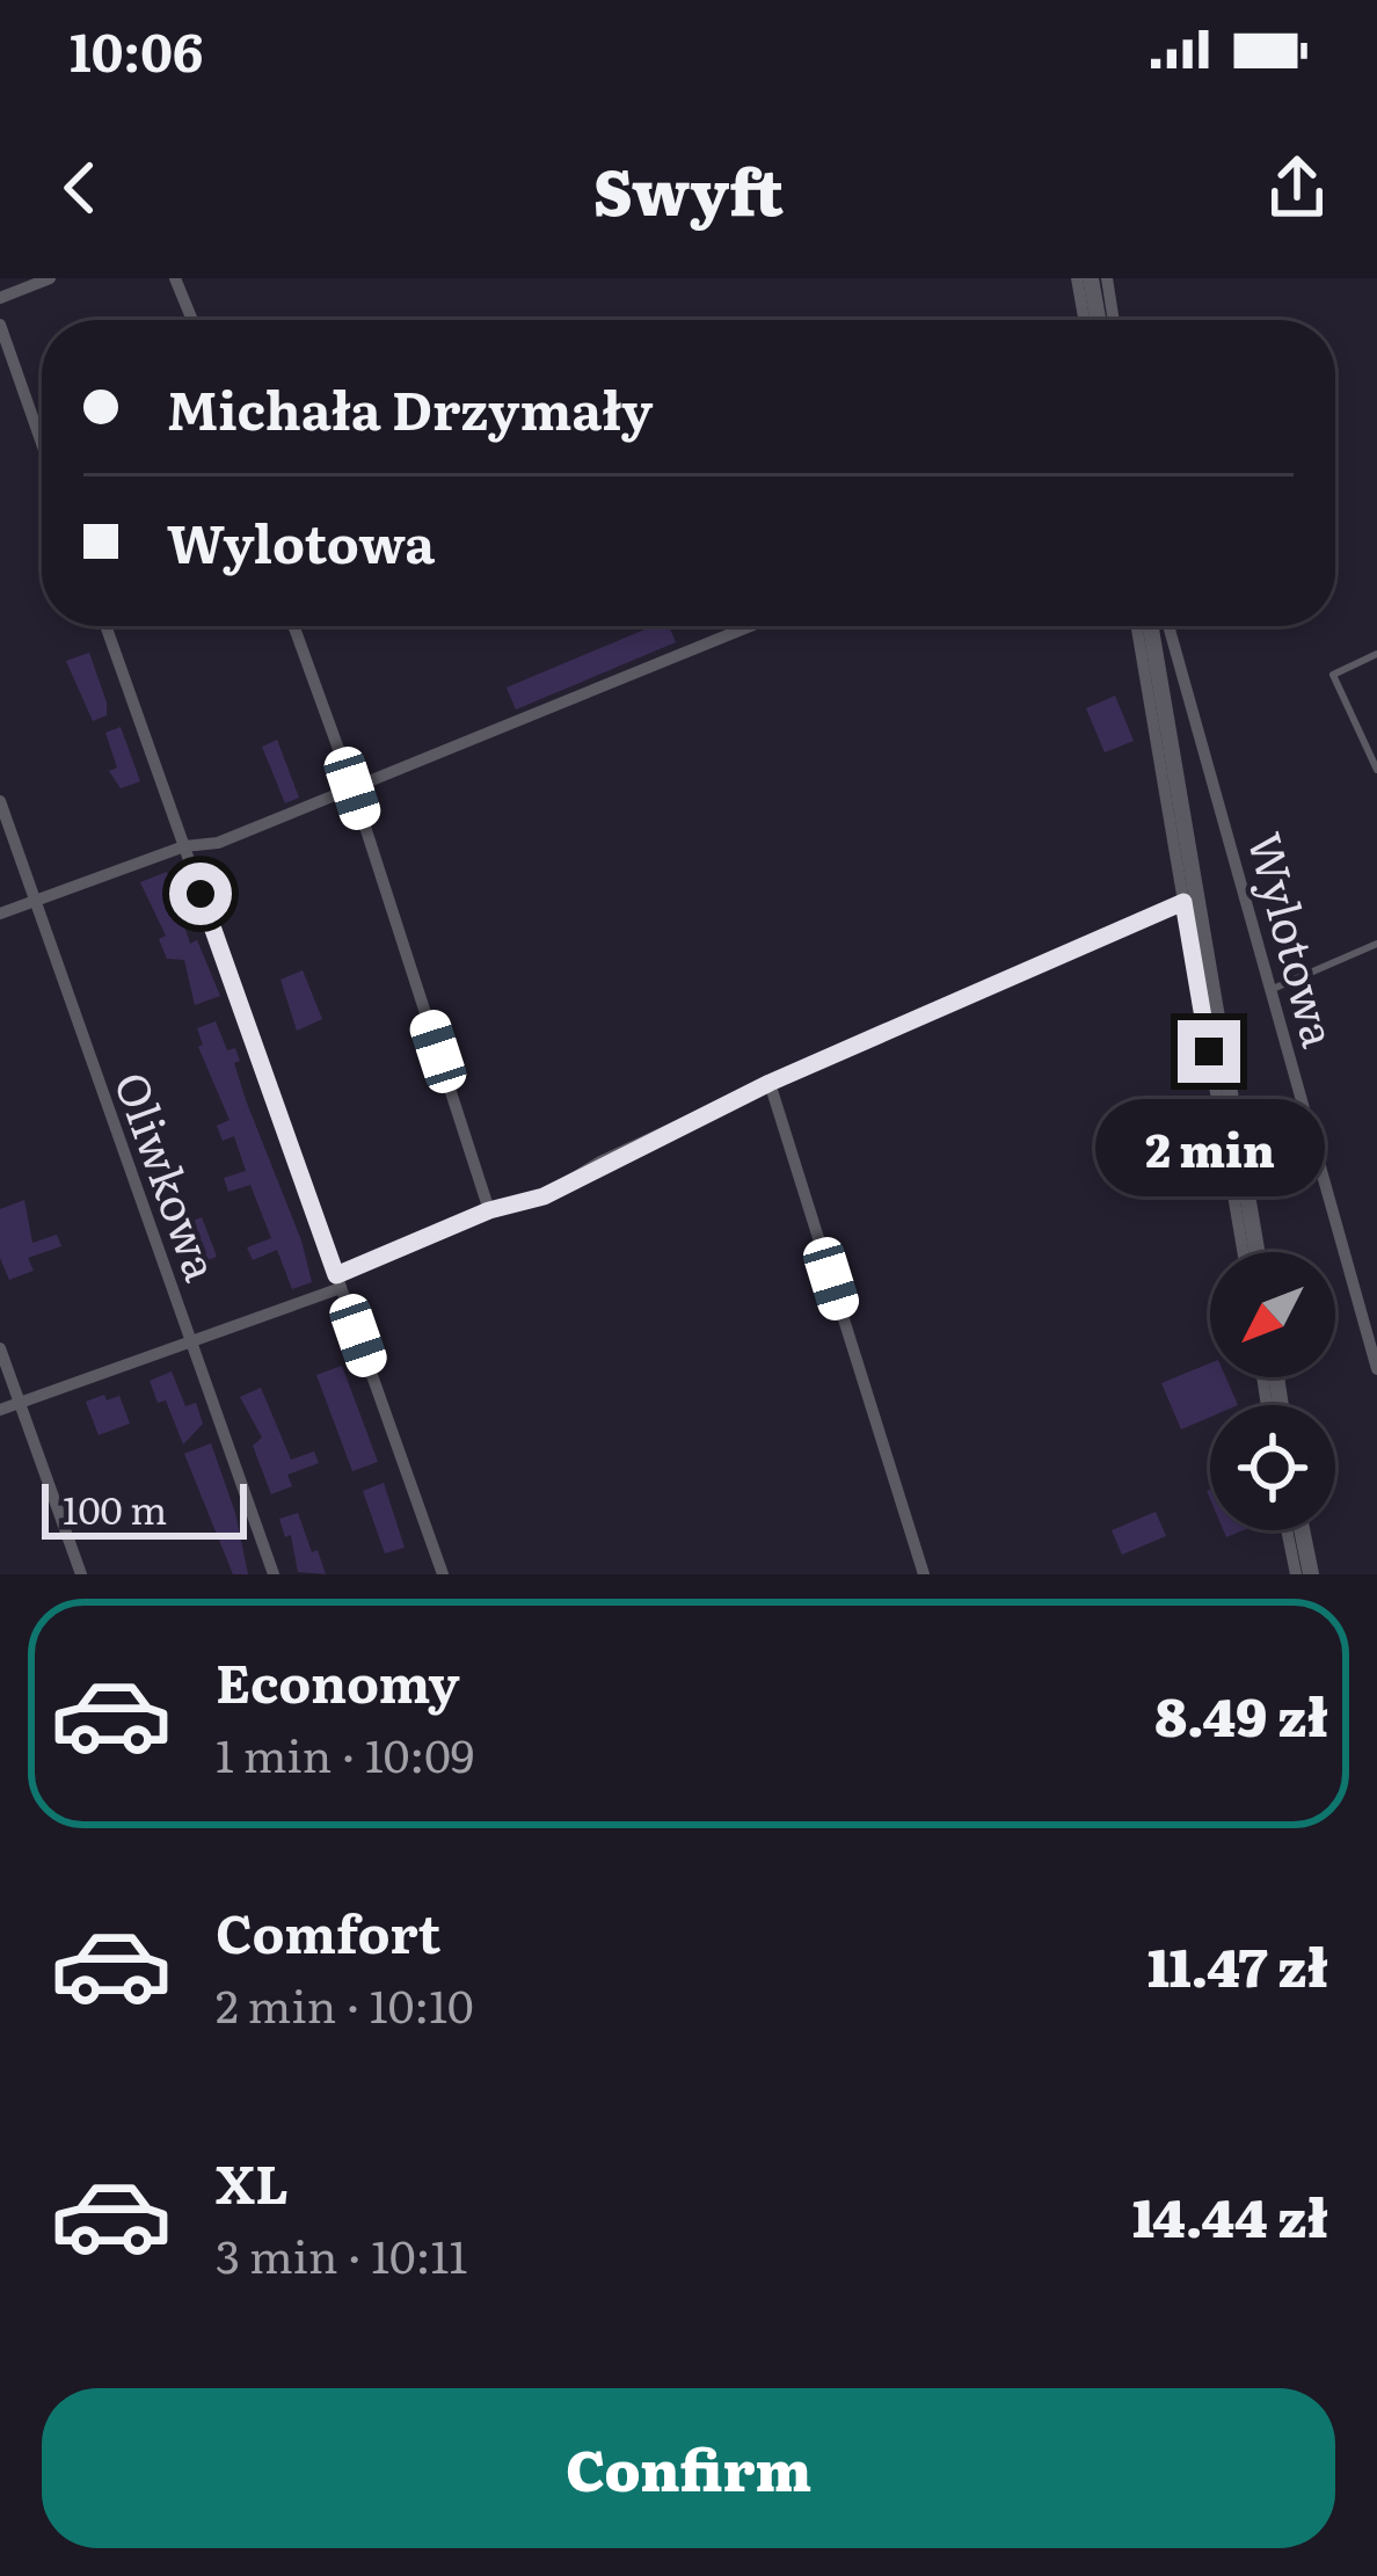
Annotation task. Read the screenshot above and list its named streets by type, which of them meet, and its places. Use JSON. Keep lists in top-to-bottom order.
{
  "streets": {
    "street": ["Wylotowa", "Oliwkowa"]
  },
  "scale_bar": "100 m",
  "north": "bottom left",
  "page": {
    "status": "10:06",
    "header": "Swyft",
    "banner": ["Michała Drzymały", "Wylotowa"],
    "bubble": "2 min",
    "scale": "100 m",
    "list": [
      {
        "name": "Economy",
        "note": "1 min · 10:09",
        "value": "8.49 zł"
      },
      {
        "name": "Comfort",
        "note": "2 min · 10:10",
        "value": "11.47 zł"
      },
      {
        "name": "XL",
        "note": "3 min · 10:11",
        "value": "14.44 zł"
      }
    ],
    "buttons": "Confirm"
  }
}
